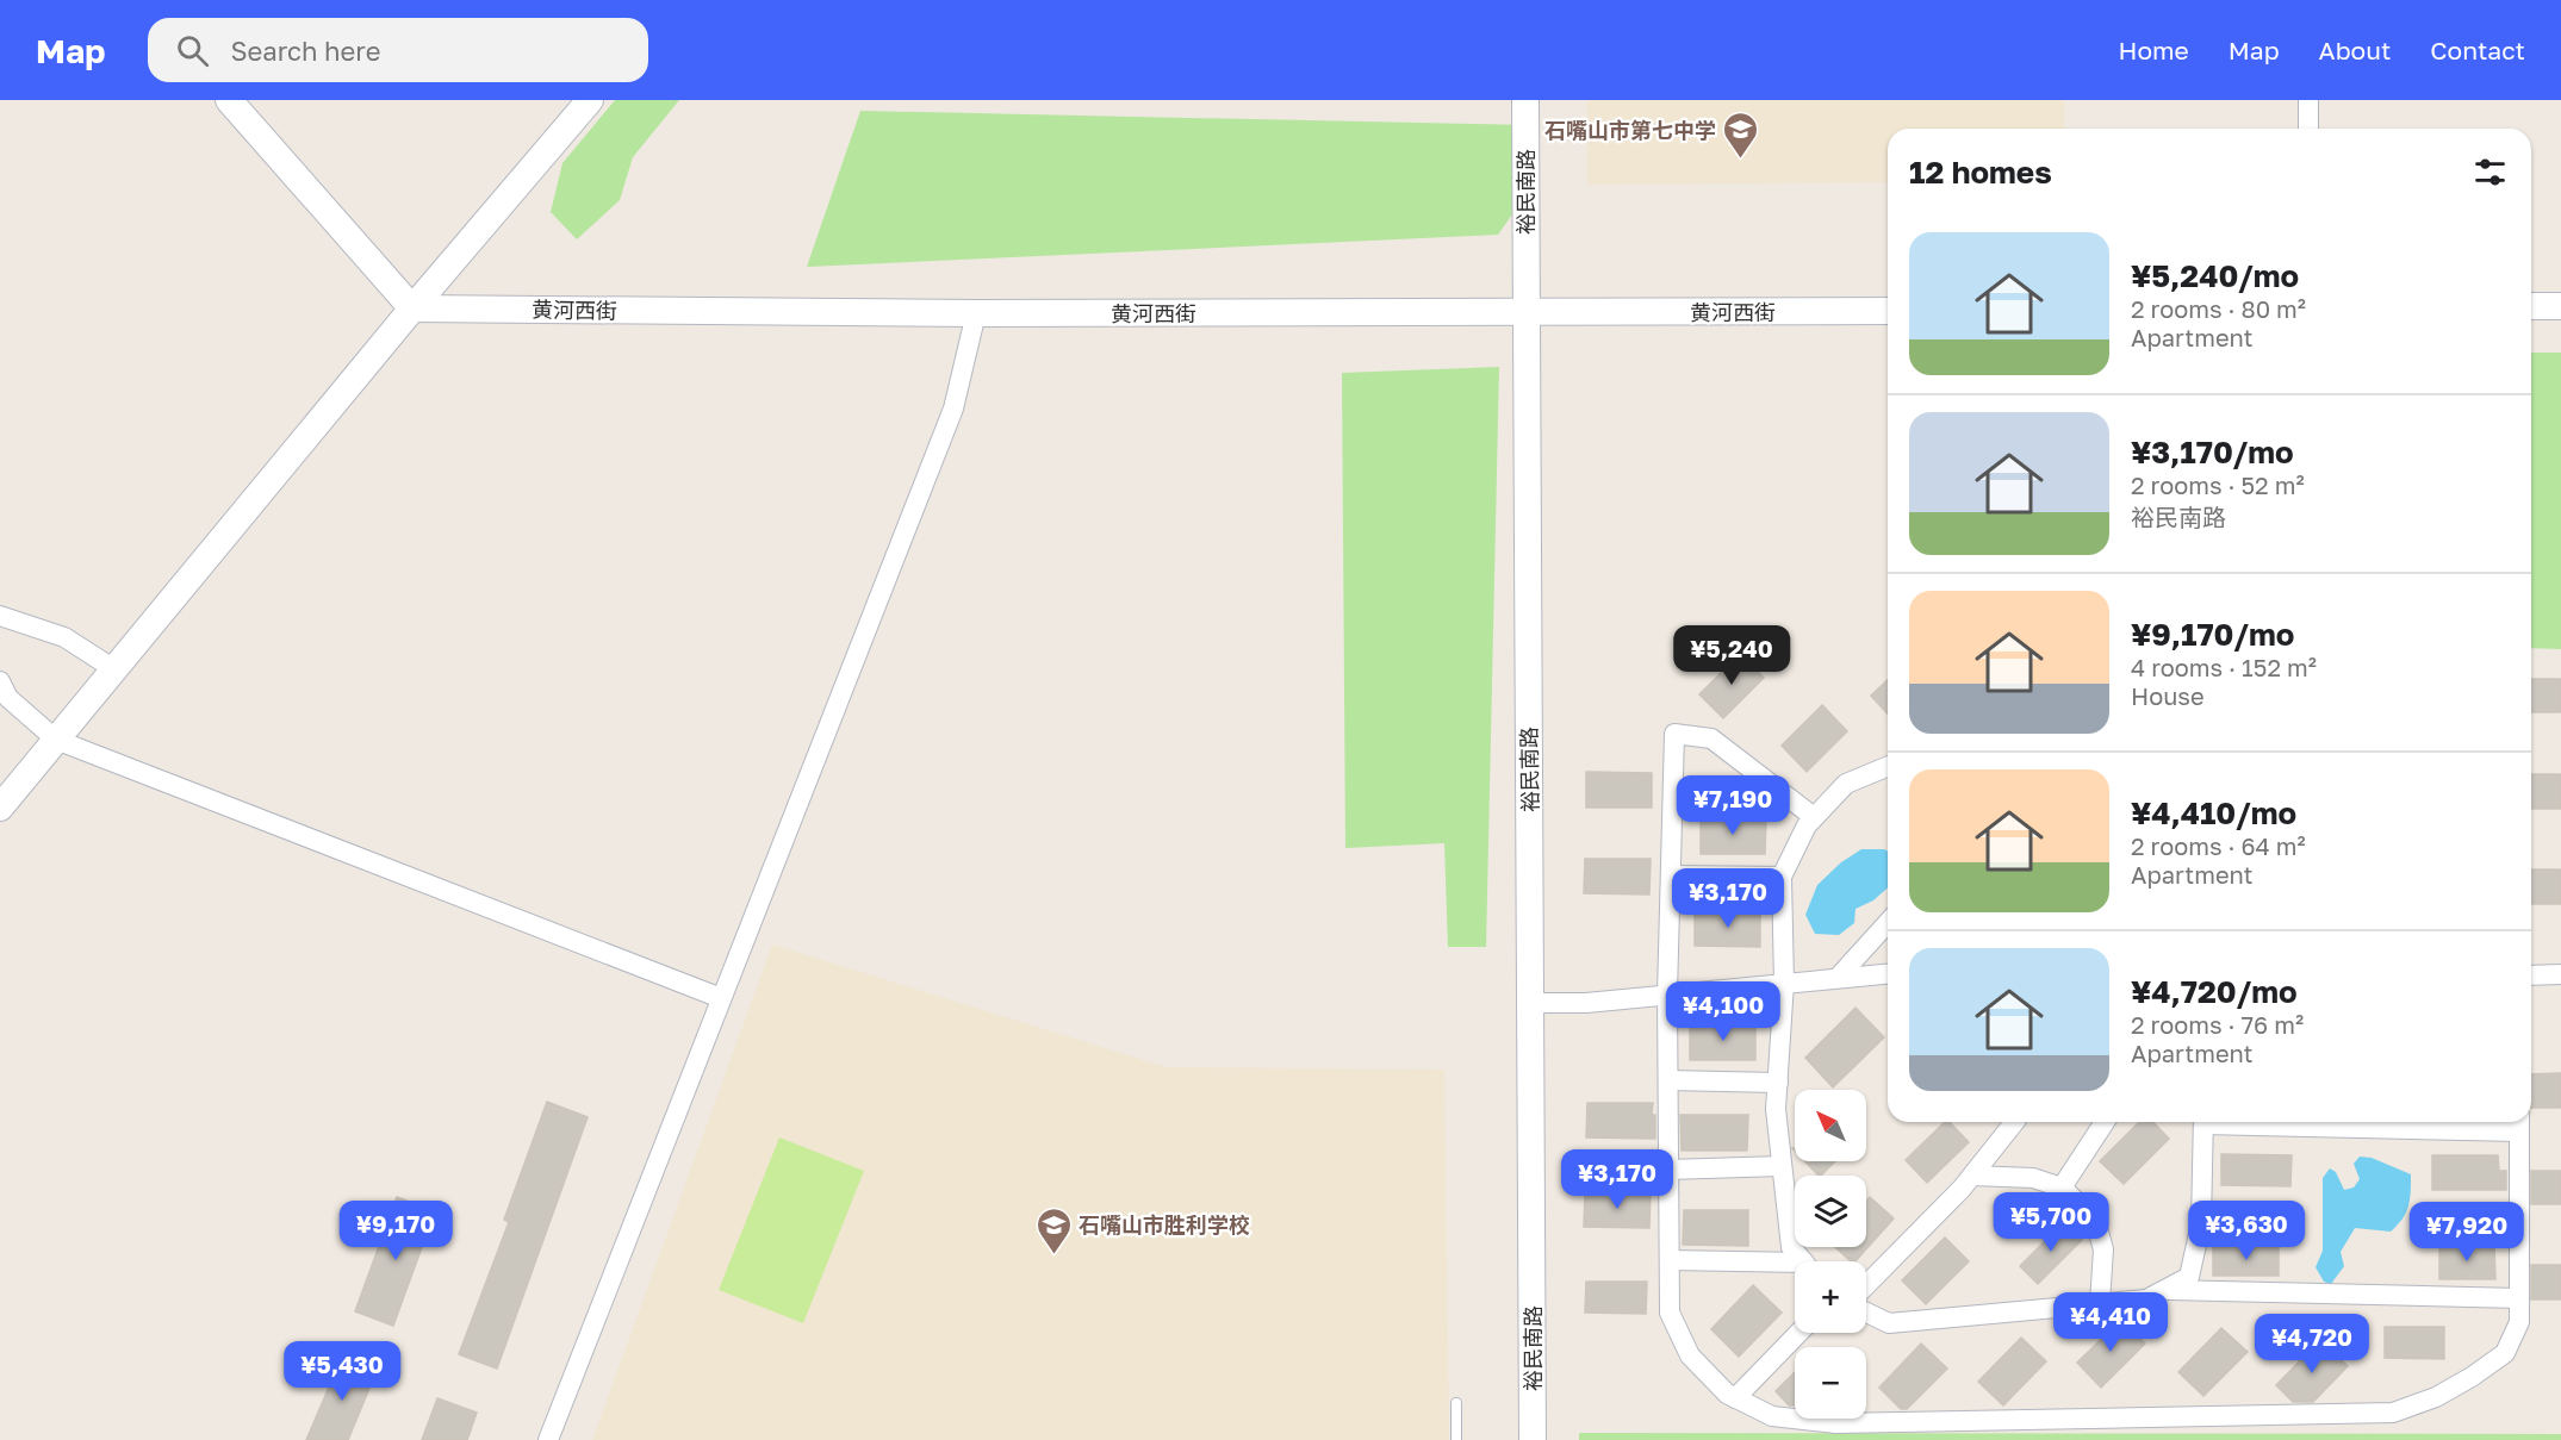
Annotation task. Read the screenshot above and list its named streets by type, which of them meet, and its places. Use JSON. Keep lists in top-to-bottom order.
{
  "streets": {
    "street": ["裕民南路", "黄河西街"]
  },
  "crossings": [
    ["裕民南路", "黄河西街"]
  ],
  "places": {
    "school or university": ["石嘴山市第七中学", "石嘴山市胜利学校"]
  },
  "north": "top left",
  "page": {
    "header": "Map",
    "search": "Search here",
    "nav": [
      "Home",
      "Map",
      "About",
      "Contact"
    ],
    "heading": "12 homes",
    "list": [
      {
        "name": "¥5,240/mo",
        "note": "2 rooms · 80 m² · Apartment"
      },
      {
        "name": "¥3,170/mo",
        "note": "2 rooms · 52 m² · 裕民南路"
      },
      {
        "name": "¥9,170/mo",
        "note": "4 rooms · 152 m² · House"
      },
      {
        "name": "¥4,410/mo",
        "note": "2 rooms · 64 m² · Apartment"
      },
      {
        "name": "¥4,720/mo",
        "note": "2 rooms · 76 m² · Apartment"
      }
    ],
    "price": [
      "¥5,240",
      "¥7,190",
      "¥3,170",
      "¥4,100",
      "¥3,170",
      "¥5,700",
      "¥9,170",
      "¥3,630",
      "¥7,920",
      "¥4,410",
      "¥4,720",
      "¥5,430"
    ],
    "map_buttons": ["+", "−"]
  }
}
